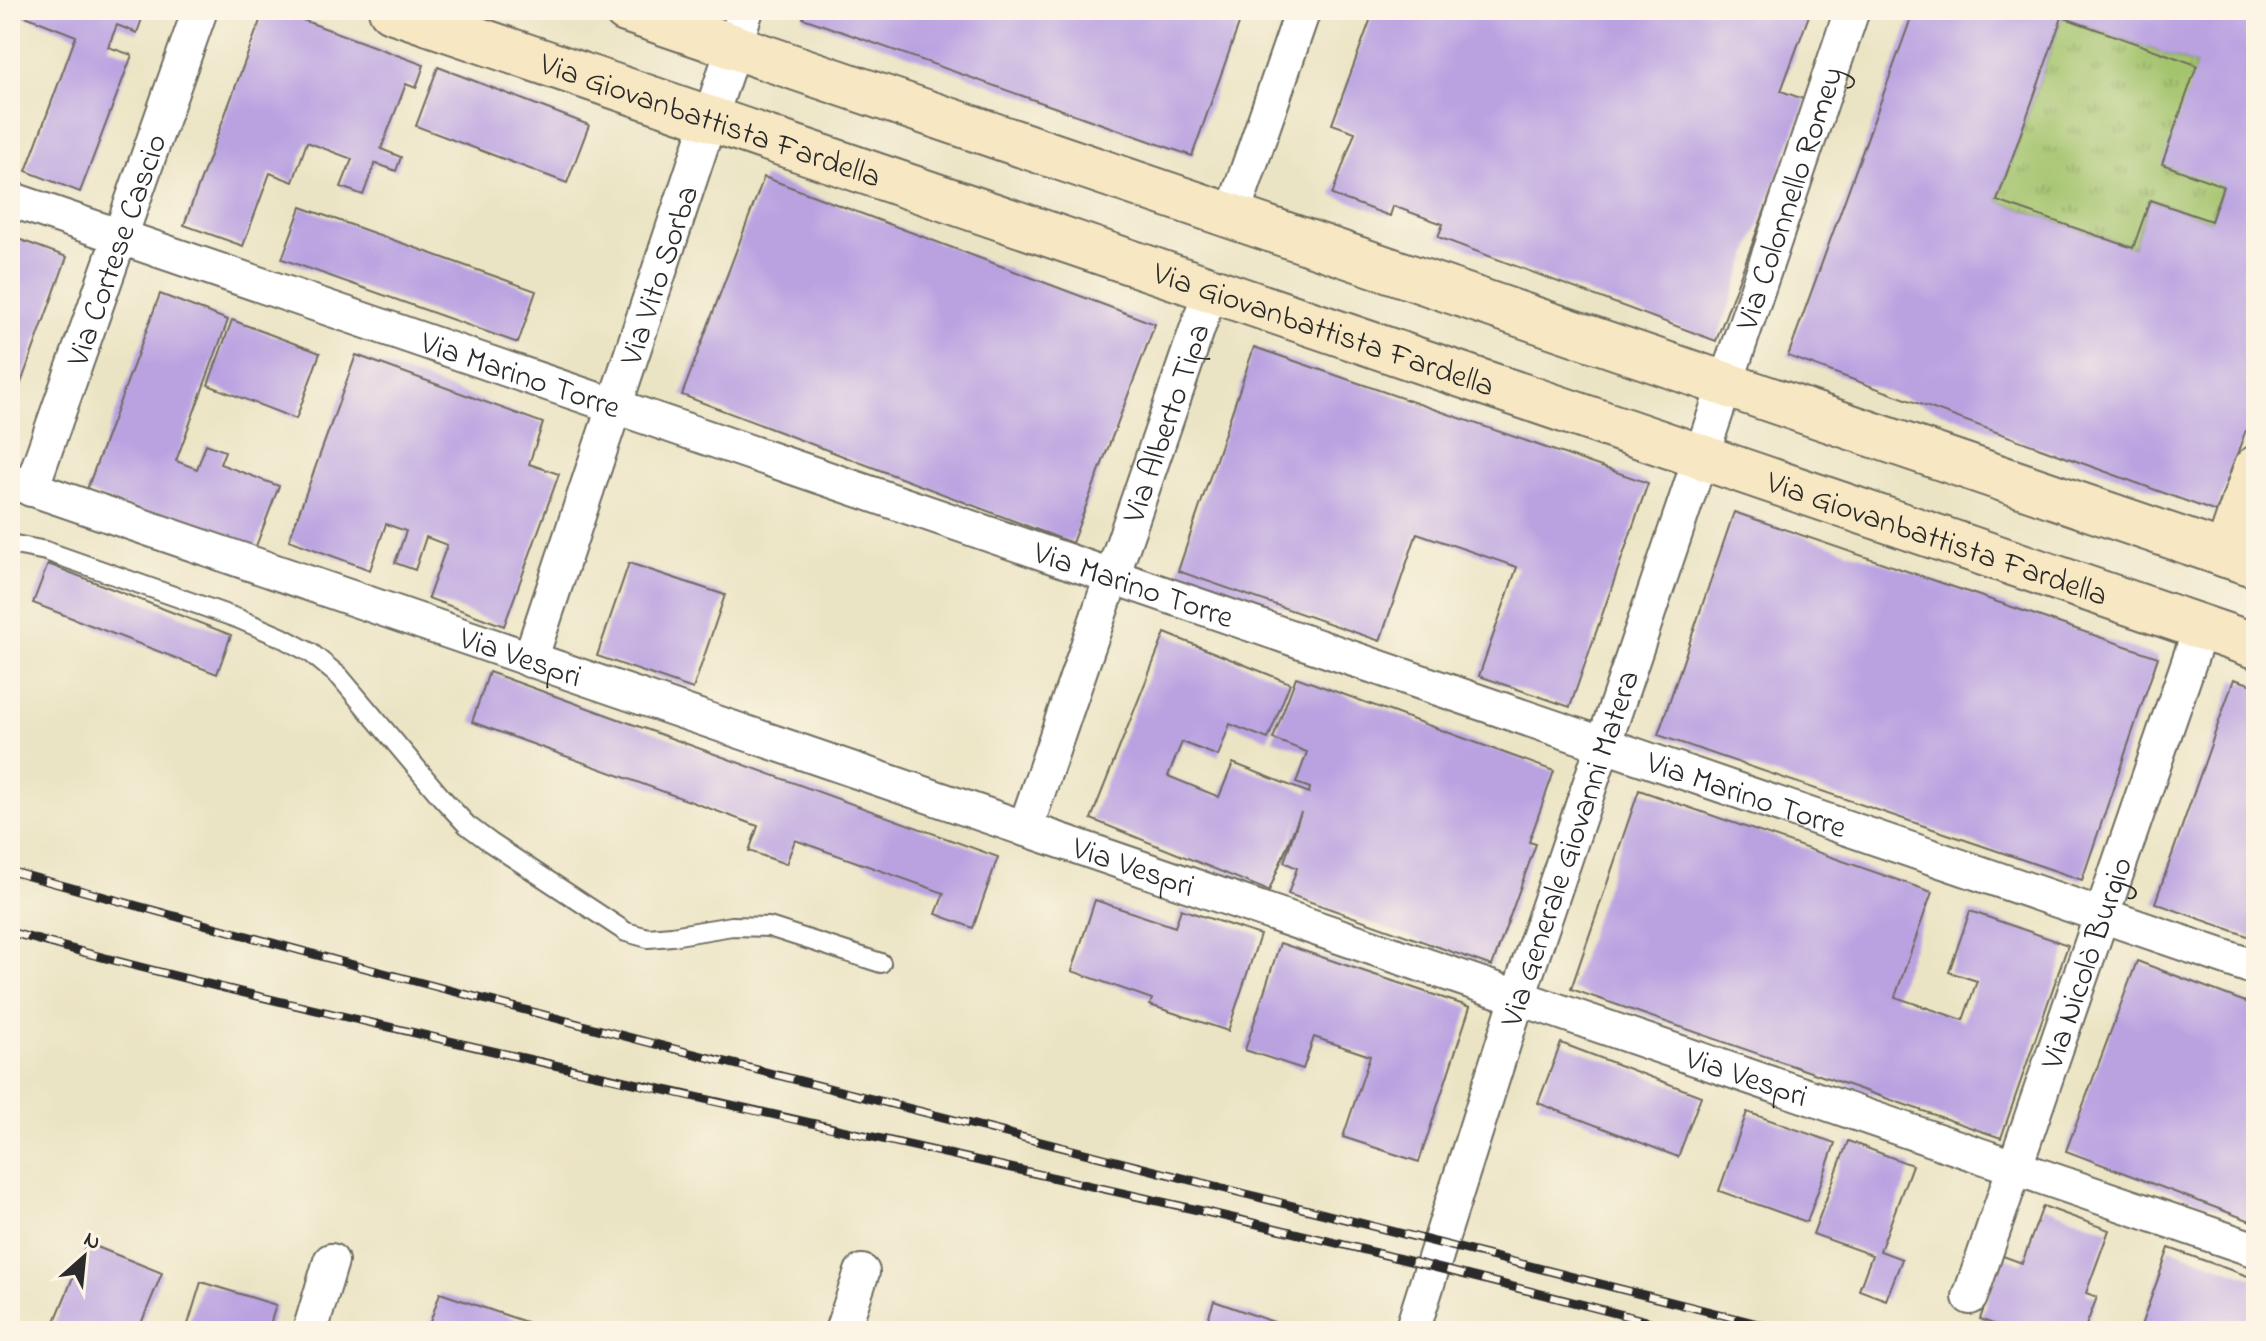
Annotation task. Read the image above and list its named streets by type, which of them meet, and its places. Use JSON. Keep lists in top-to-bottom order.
{
  "streets": {
    "main road": ["Via Giovanbattista Fardella"],
    "street": [
      "Via Colonnello Romey",
      "Via Cortese Cascio",
      "Via Vito Sorba",
      "Via Marino Torre",
      "Via Alberto Tipa",
      "Via Vespri",
      "Via Generale Giovanni Matera",
      "Via Nicolò Burgio"
    ]
  },
  "crossings": [
    ["Via Giovanbattista Fardella", "Via Colonnello Romey"],
    ["Via Giovanbattista Fardella", "Via Vito Sorba"],
    ["Via Giovanbattista Fardella", "Via Alberto Tipa"],
    ["Via Giovanbattista Fardella", "Via Generale Giovanni Matera"],
    ["Via Giovanbattista Fardella", "Via Nicolò Burgio"],
    ["Via Colonnello Romey", "Via Generale Giovanni Matera"],
    ["Via Cortese Cascio", "Via Marino Torre"],
    ["Via Cortese Cascio", "Via Vespri"],
    ["Via Vito Sorba", "Via Marino Torre"],
    ["Via Vito Sorba", "Via Vespri"],
    ["Via Marino Torre", "Via Alberto Tipa"],
    ["Via Marino Torre", "Via Generale Giovanni Matera"],
    ["Via Marino Torre", "Via Nicolò Burgio"],
    ["Via Alberto Tipa", "Via Vespri"],
    ["Via Vespri", "Via Generale Giovanni Matera"],
    ["Via Vespri", "Via Nicolò Burgio"]
  ],
  "north": "top right"
}
